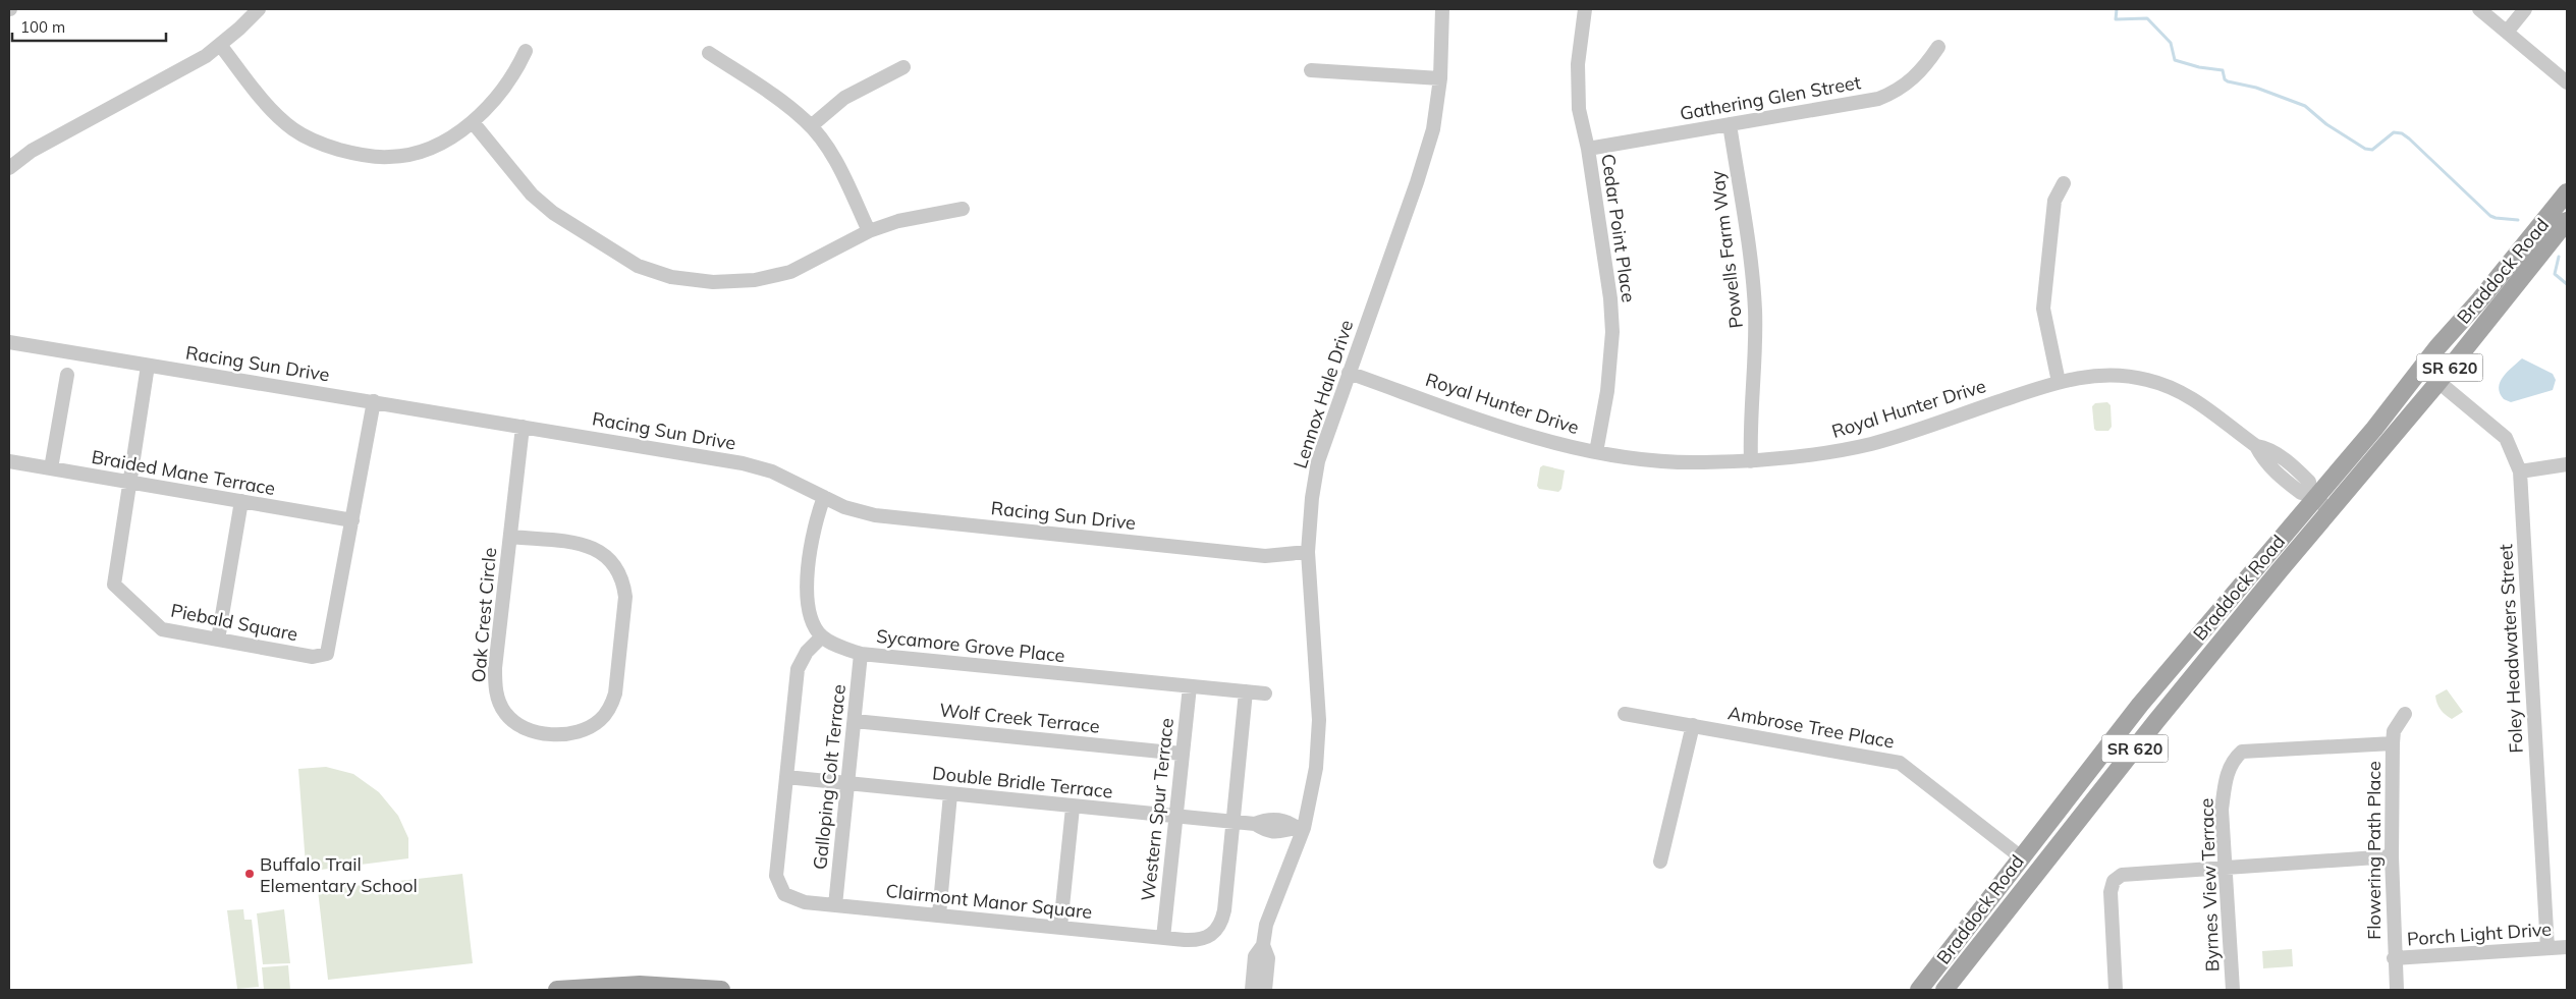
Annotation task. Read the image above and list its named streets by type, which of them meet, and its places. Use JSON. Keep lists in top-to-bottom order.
{
  "streets": {
    "main road": ["Braddock Road", "SR 620"],
    "street": [
      "Gathering Glen Street",
      "Cedar Point Place",
      "Powells Farm Way",
      "Racing Sun Drive",
      "Lennox Hale Drive",
      "Royal Hunter Drive",
      "Braided Mane Terrace",
      "Oak Crest Circle",
      "Piebald Square",
      "Sycamore Grove Place",
      "Foley Headwaters Street",
      "Wolf Creek Terrace",
      "Ambrose Tree Place",
      "Galloping Colt Terrace",
      "Double Bridle Terrace",
      "Western Spur Terrace",
      "Flowering Path Place",
      "Byrnes View Terrace",
      "Clairmont Manor Square",
      "Porch Light Drive"
    ]
  },
  "crossings": [
    ["Gathering Glen Street", "Cedar Point Place"],
    ["Gathering Glen Street", "Powells Farm Way"],
    ["Cedar Point Place", "Royal Hunter Drive"],
    ["Powells Farm Way", "Royal Hunter Drive"],
    ["Braddock Road", "Royal Hunter Drive"],
    ["Braddock Road", "Foley Headwaters Street"],
    ["Braddock Road", "Ambrose Tree Place"],
    ["Racing Sun Drive", "Lennox Hale Drive"],
    ["Racing Sun Drive", "Oak Crest Circle"],
    ["Racing Sun Drive", "Piebald Square"],
    ["Lennox Hale Drive", "Royal Hunter Drive"],
    ["Lennox Hale Drive", "Double Bridle Terrace"],
    ["Braided Mane Terrace", "Piebald Square"],
    ["Sycamore Grove Place", "Galloping Colt Terrace"],
    ["Sycamore Grove Place", "Western Spur Terrace"],
    ["Sycamore Grove Place", "Clairmont Manor Square"],
    ["Foley Headwaters Street", "Porch Light Drive"],
    ["Wolf Creek Terrace", "Galloping Colt Terrace"],
    ["Wolf Creek Terrace", "Western Spur Terrace"],
    ["Galloping Colt Terrace", "Double Bridle Terrace"],
    ["Galloping Colt Terrace", "Clairmont Manor Square"],
    ["Double Bridle Terrace", "Western Spur Terrace"],
    ["Double Bridle Terrace", "Clairmont Manor Square"],
    ["Western Spur Terrace", "Clairmont Manor Square"],
    ["Flowering Path Place", "Byrnes View Terrace"],
    ["Flowering Path Place", "Porch Light Drive"]
  ],
  "places": ["Buffalo Trail Elementary School"],
  "scale_bar": "100 m"
}
